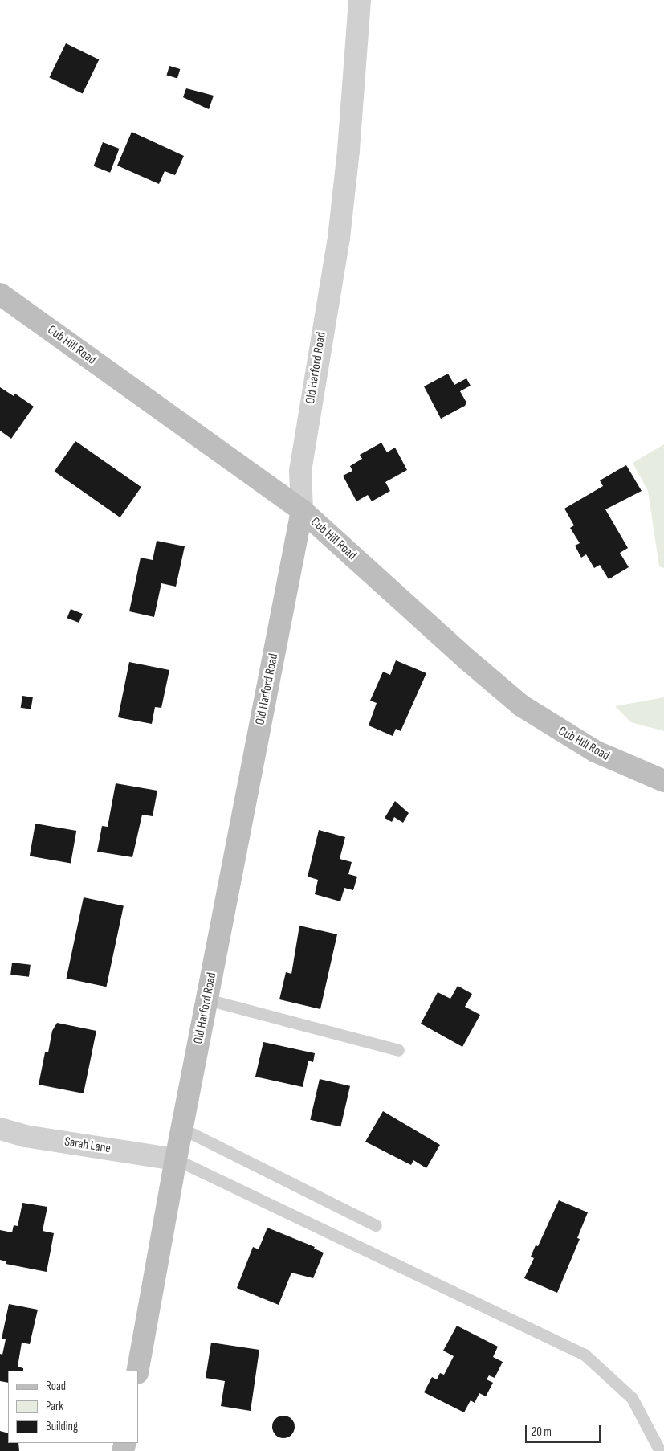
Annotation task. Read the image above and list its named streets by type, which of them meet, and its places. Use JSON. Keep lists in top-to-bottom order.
{
  "streets": {
    "street": ["Cub Hill Road", "Old Harford Road", "Sarah Lane"]
  },
  "crossings": [
    ["Cub Hill Road", "Old Harford Road"],
    ["Old Harford Road", "Sarah Lane"]
  ],
  "legend": ["Road", "Park", "Building"],
  "scale_bar": "20 m"
}
